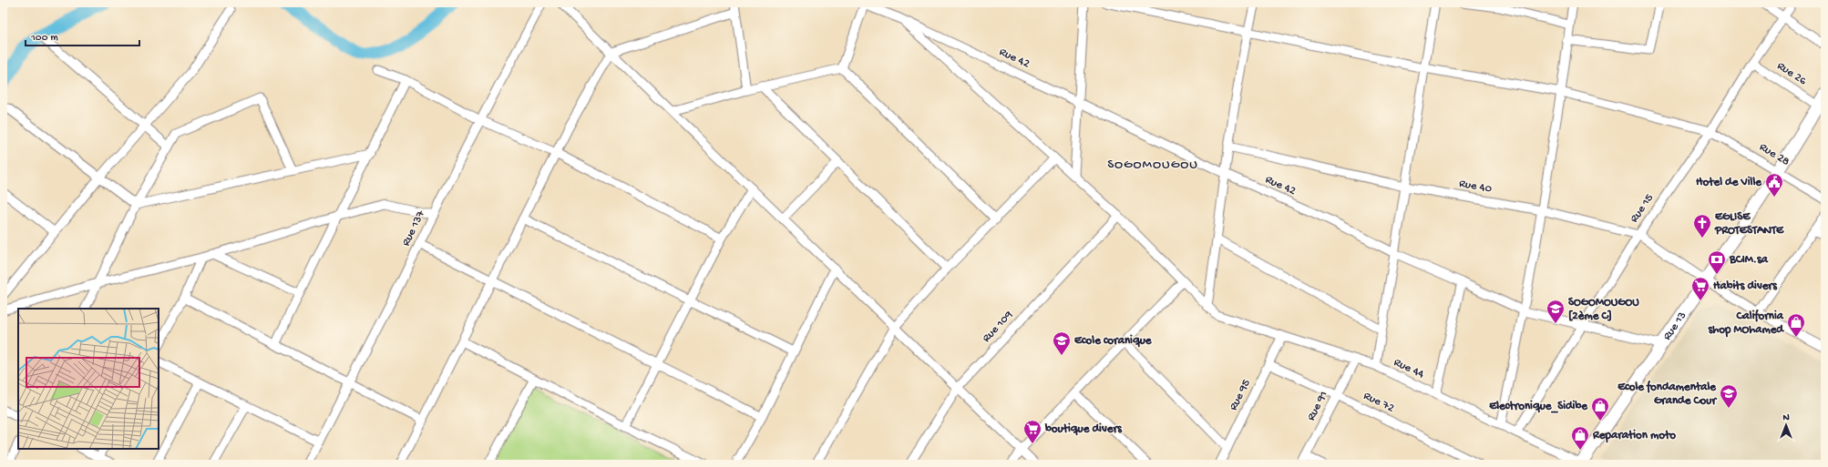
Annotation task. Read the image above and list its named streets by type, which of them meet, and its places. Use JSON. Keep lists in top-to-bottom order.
{
  "streets": {
    "street": [
      "Rue 42",
      "Rue 26",
      "Rue 28",
      "Rue 40",
      "Rue 15",
      "Rue 137",
      "Rue 109",
      "Rue 13",
      "Rue 44",
      "Rue 95",
      "Rue 72",
      "Rue 91"
    ]
  },
  "crossings": [
    ["Rue 42", "Rue 15"],
    ["Rue 42", "Rue 109"],
    ["Rue 42", "Rue 13"],
    ["Rue 42", "Rue 44"],
    ["Rue 26", "Rue 15"],
    ["Rue 26", "Rue 13"],
    ["Rue 28", "Rue 15"],
    ["Rue 28", "Rue 13"],
    ["Rue 40", "Rue 15"],
    ["Rue 40", "Rue 13"],
    ["Rue 15", "Rue 44"],
    ["Rue 13", "Rue 44"],
    ["Rue 44", "Rue 95"],
    ["Rue 44", "Rue 91"],
    ["Rue 95", "Rue 72"],
    ["Rue 72", "Rue 91"]
  ],
  "districts": ["SOGOMOUGOU"],
  "places": {
    "public building": ["Hotel de Ville"],
    "church": ["EGLISE PROTESTANTE"],
    "bank": ["BCIM.sa"],
    "supermarket": ["Habits divers", "boutique divers"],
    "school or university": ["SOGOMOUGOU [2ème C]", "Ecole coranique", "Ecole fondamentale Grande Cour"],
    "shop": ["California shop MOhamed", "Electronique_Sidibe", "Reparation moto"]
  },
  "scale_bar": "100 m",
  "north": "top"
}
